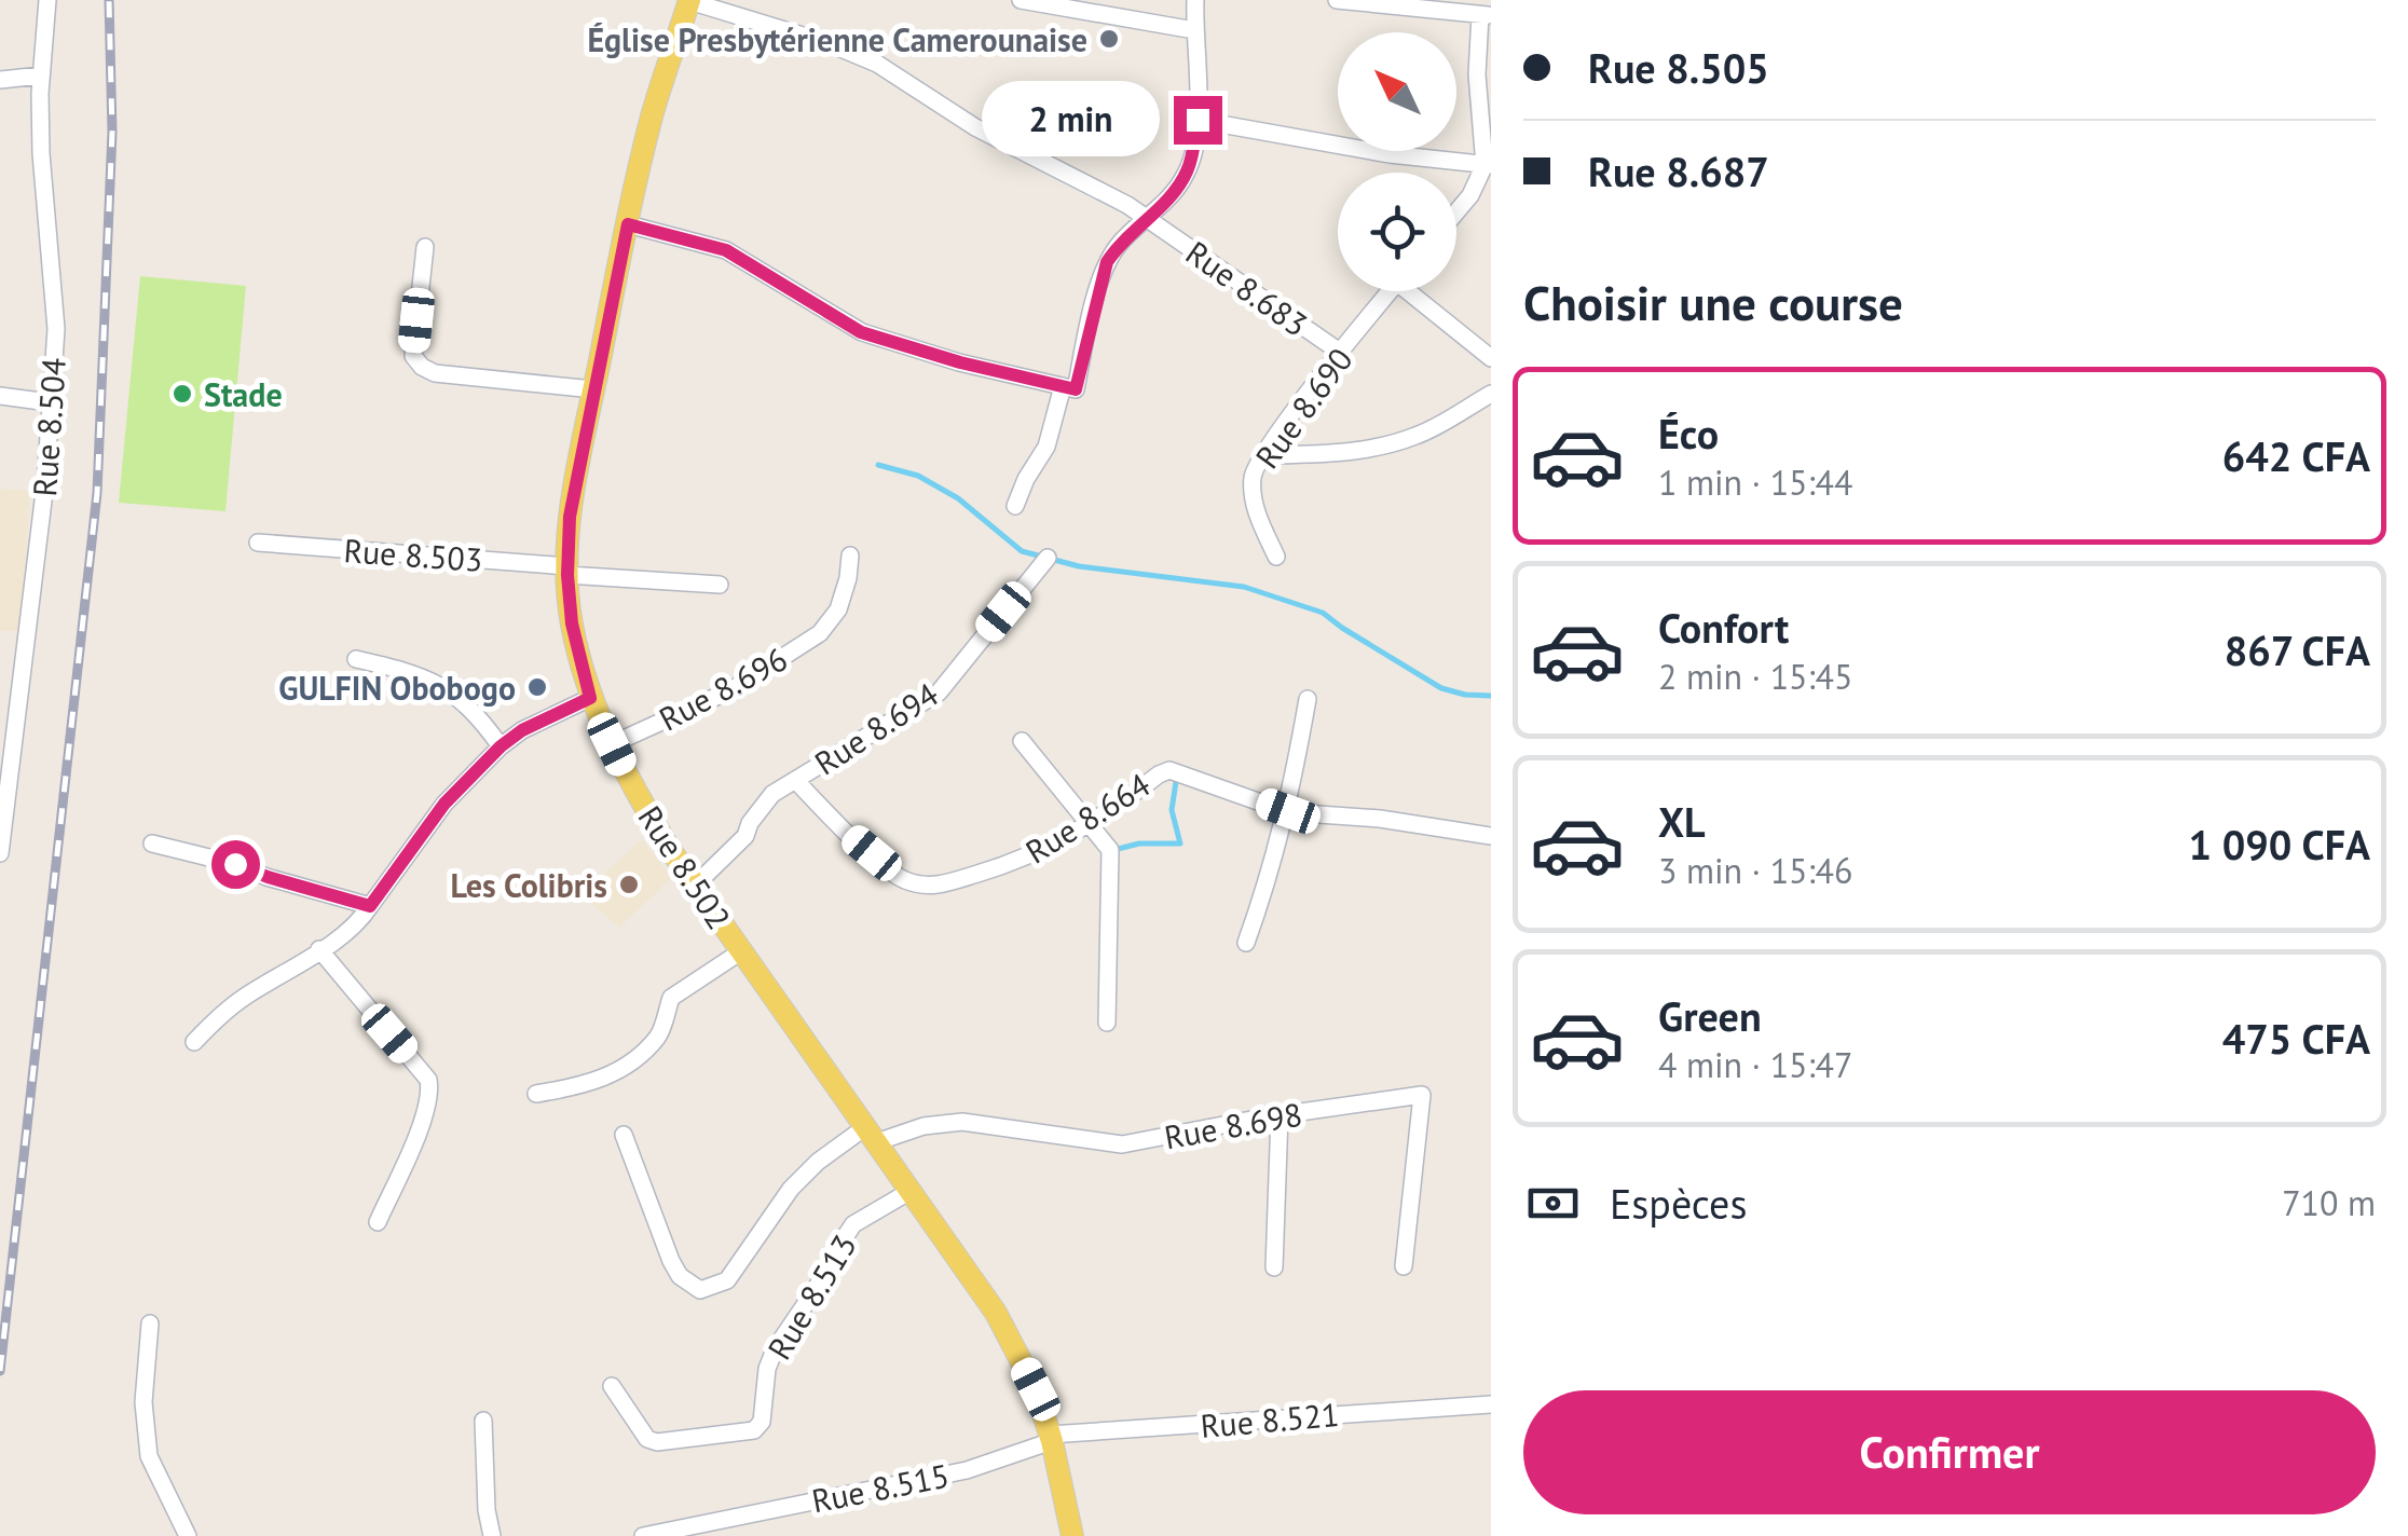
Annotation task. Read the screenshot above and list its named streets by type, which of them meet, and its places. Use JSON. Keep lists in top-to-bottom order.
{
  "streets": {
    "main road": ["Rue 8.502"],
    "street": [
      "Rue 8.683",
      "Rue 8.690",
      "Rue 8.504",
      "Rue 8.503",
      "Rue 8.696",
      "Rue 8.694",
      "Rue 8.664",
      "Rue 8.698",
      "Rue 8.513",
      "Rue 8.521",
      "Rue 8.515"
    ]
  },
  "crossings": [
    ["Rue 8.683", "Rue 8.690"],
    ["Rue 8.683", "Rue 8.502"],
    ["Rue 8.503", "Rue 8.502"],
    ["Rue 8.696", "Rue 8.502"],
    ["Rue 8.694", "Rue 8.664"],
    ["Rue 8.694", "Rue 8.502"],
    ["Rue 8.502", "Rue 8.698"],
    ["Rue 8.502", "Rue 8.513"],
    ["Rue 8.502", "Rue 8.521"],
    ["Rue 8.502", "Rue 8.515"],
    ["Rue 8.521", "Rue 8.515"]
  ],
  "places": [
    "Église Presbytérienne Camerounaise",
    "Stade",
    "GULFIN Obobogo",
    "Les Colibris"
  ],
  "north": "top left",
  "page": {
    "banner": ["Rue 8.505", "Rue 8.687"],
    "bubble": "2 min",
    "heading": "Choisir une course",
    "list": [
      {
        "name": "Éco",
        "note": "1 min · 15:44",
        "value": "642 CFA"
      },
      {
        "name": "Confort",
        "note": "2 min · 15:45",
        "value": "867 CFA"
      },
      {
        "name": "XL",
        "note": "3 min · 15:46",
        "value": "1 090 CFA"
      },
      {
        "name": "Green",
        "note": "4 min · 15:47",
        "value": "475 CFA"
      }
    ],
    "pay": ["Espèces", "710 m"],
    "buttons": "Confirmer"
  }
}
